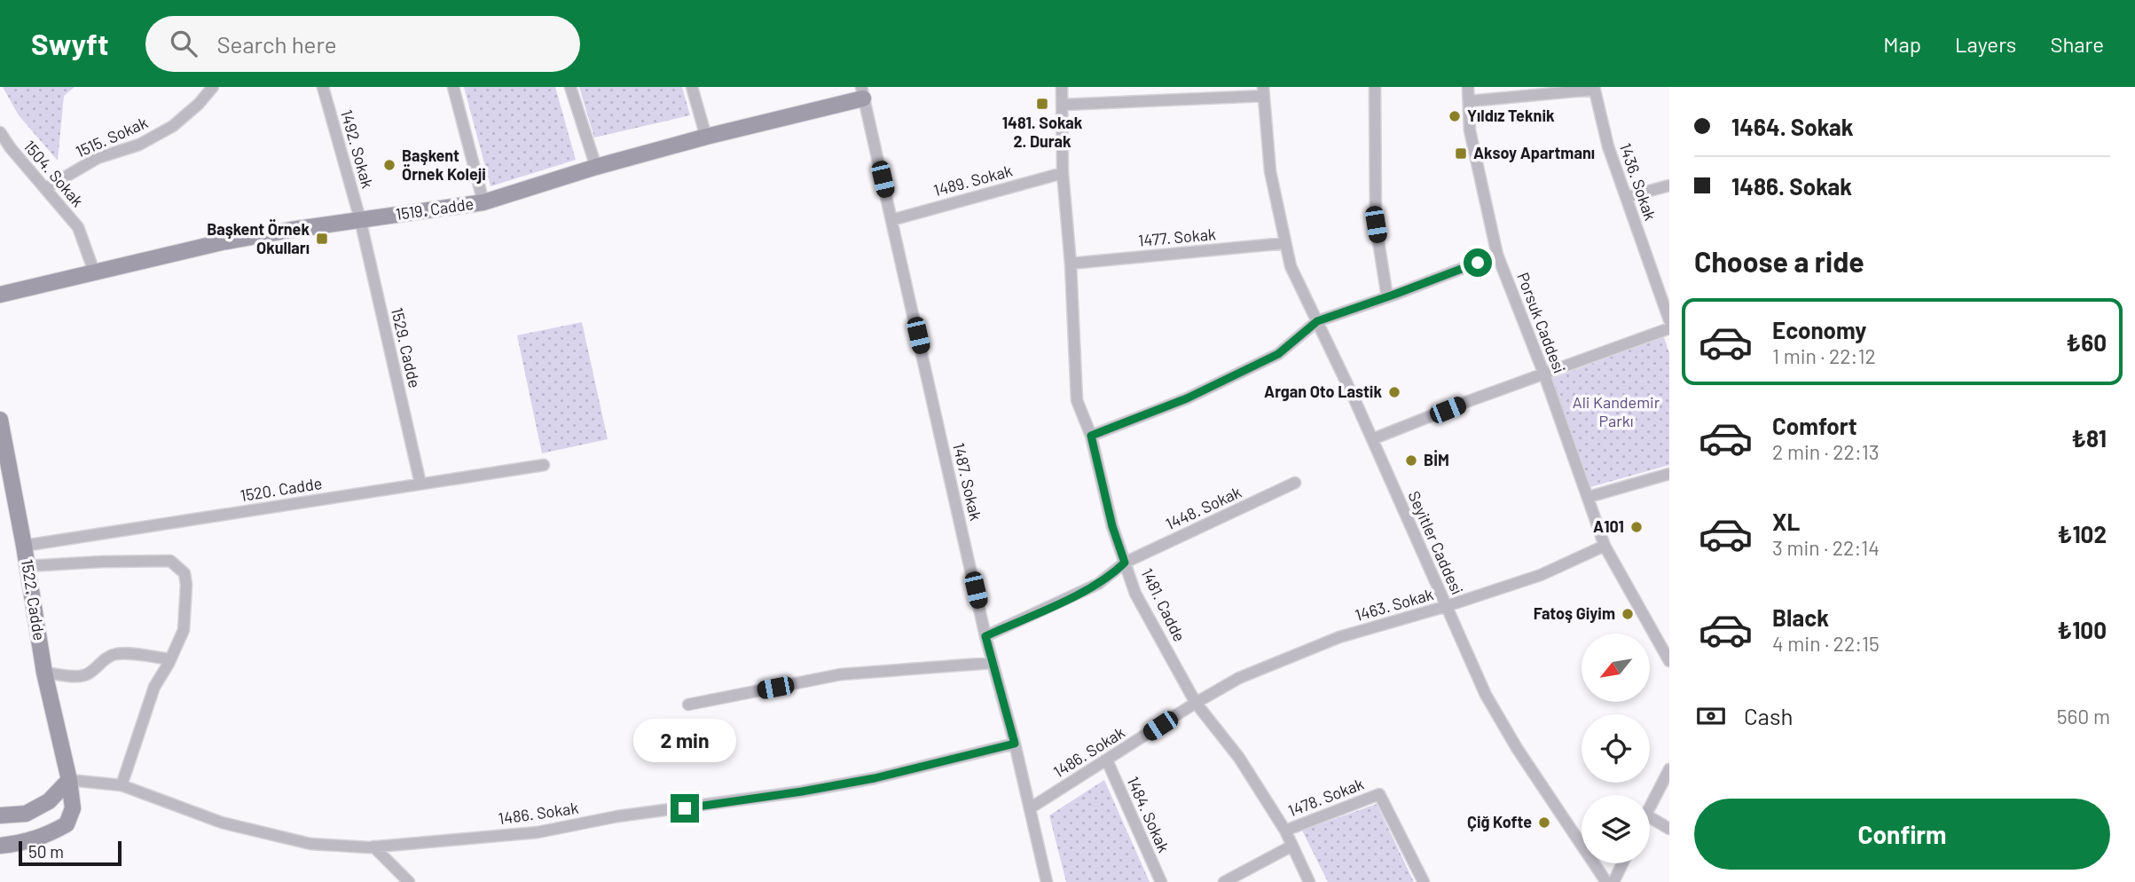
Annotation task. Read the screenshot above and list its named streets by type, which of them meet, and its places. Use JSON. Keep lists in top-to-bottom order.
{
  "streets": {
    "street": [
      "1515. Sokak",
      "1492. Sokak",
      "1504. Sokak",
      "1489. Sokak",
      "1436. Sokak",
      "1519. Cadde",
      "1477. Sokak",
      "Porsuk Caddesi",
      "1529. Cadde",
      "1487. Sokak",
      "1520. Cadde",
      "1448. Sokak",
      "Seyitler Caddesi",
      "1522. Cadde",
      "1481. Cadde",
      "1463. Sokak",
      "1486. Sokak",
      "1478. Sokak",
      "1484. Sokak"
    ]
  },
  "crossings": [
    ["1515. Sokak", "1504. Sokak"],
    ["1492. Sokak", "1519. Cadde"],
    ["1492. Sokak", "1529. Cadde"],
    ["1504. Sokak", "1519. Cadde"],
    ["1489. Sokak", "1487. Sokak"],
    ["1489. Sokak", "1481. Cadde"],
    ["1519. Cadde", "1529. Cadde"],
    ["1519. Cadde", "1487. Sokak"],
    ["1477. Sokak", "Seyitler Caddesi"],
    ["1477. Sokak", "1481. Cadde"],
    ["Porsuk Caddesi", "1463. Sokak"],
    ["1529. Cadde", "1520. Cadde"],
    ["1487. Sokak", "1448. Sokak"],
    ["1487. Sokak", "1486. Sokak"],
    ["1520. Cadde", "1522. Cadde"],
    ["1448. Sokak", "1481. Cadde"],
    ["Seyitler Caddesi", "1463. Sokak"],
    ["1522. Cadde", "1486. Sokak"],
    ["1481. Cadde", "1463. Sokak"],
    ["1481. Cadde", "1486. Sokak"],
    ["1481. Cadde", "1478. Sokak"],
    ["1463. Sokak", "1486. Sokak"],
    ["1486. Sokak", "1484. Sokak"]
  ],
  "parks": ["Ali Kandemir Parkı"],
  "places": {
    "transit": ["1481. Sokak 2. Durak", "Aksoy Apartmanı", "Başkent Örnek Okulları"],
    "other": [
      "Yıldız Teknik",
      "Başkent Örnek Koleji",
      "Argan Oto Lastik",
      "BİM",
      "A101",
      "Fatoş Giyim",
      "Çiğ Kofte"
    ]
  },
  "scale_bar": "50 m",
  "north": "bottom left",
  "page": {
    "header": "Swyft",
    "search": "Search here",
    "nav": ["Map", "Layers", "Share"],
    "banner": ["1464. Sokak", "1486. Sokak"],
    "heading": "Choose a ride",
    "list": [
      {
        "name": "Economy",
        "note": "1 min · 22:12",
        "value": "₺60"
      },
      {
        "name": "Comfort",
        "note": "2 min · 22:13",
        "value": "₺81"
      },
      {
        "name": "XL",
        "note": "3 min · 22:14",
        "value": "₺102"
      },
      {
        "name": "Black",
        "note": "4 min · 22:15",
        "value": "₺100"
      }
    ],
    "pay": ["Cash", "560 m"],
    "bubble": "2 min",
    "buttons": "Confirm",
    "scale": "50 m"
  }
}
